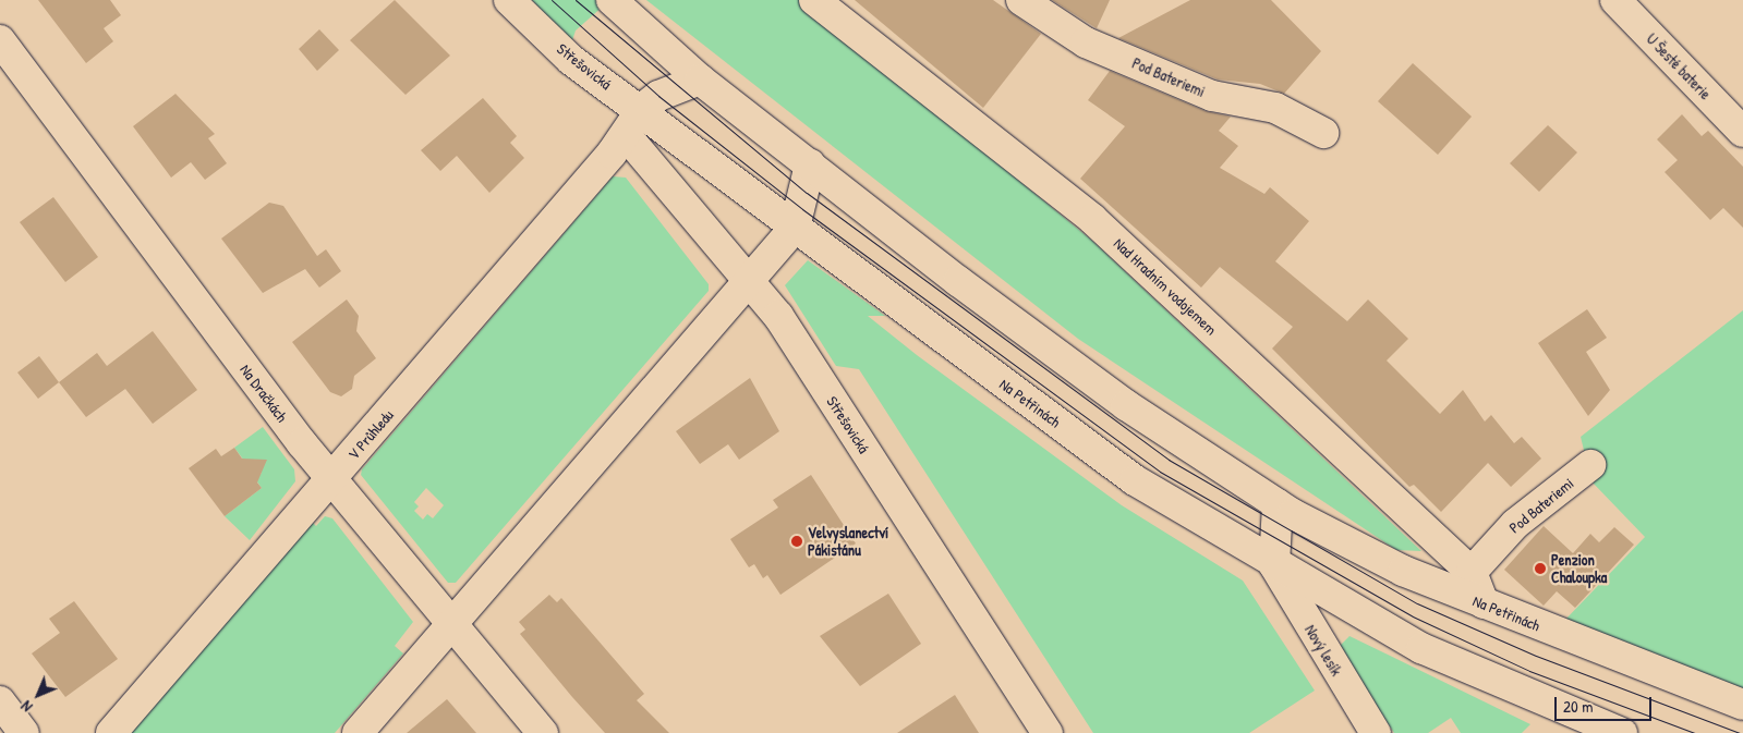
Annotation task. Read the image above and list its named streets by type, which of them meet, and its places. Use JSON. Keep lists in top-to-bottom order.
{
  "streets": {
    "street": [
      "Střešovická",
      "U Šesté baterie",
      "Pod Bateriemi",
      "Nad Hradním vodojemem",
      "Na Dračkách",
      "Na Petřinách",
      "V Průhledu",
      "Nový lesík"
    ]
  },
  "crossings": [
    ["Střešovická", "Na Petřinách"],
    ["Střešovická", "V Průhledu"],
    ["Pod Bateriemi", "Nad Hradním vodojemem"],
    ["Nad Hradním vodojemem", "Na Petřinách"],
    ["Na Dračkách", "V Průhledu"],
    ["Na Petřinách", "Nový lesík"]
  ],
  "places": ["Velvyslanectví Pákistánu", "Penzion Chaloupka"],
  "scale_bar": "20 m",
  "north": "bottom left"
}
